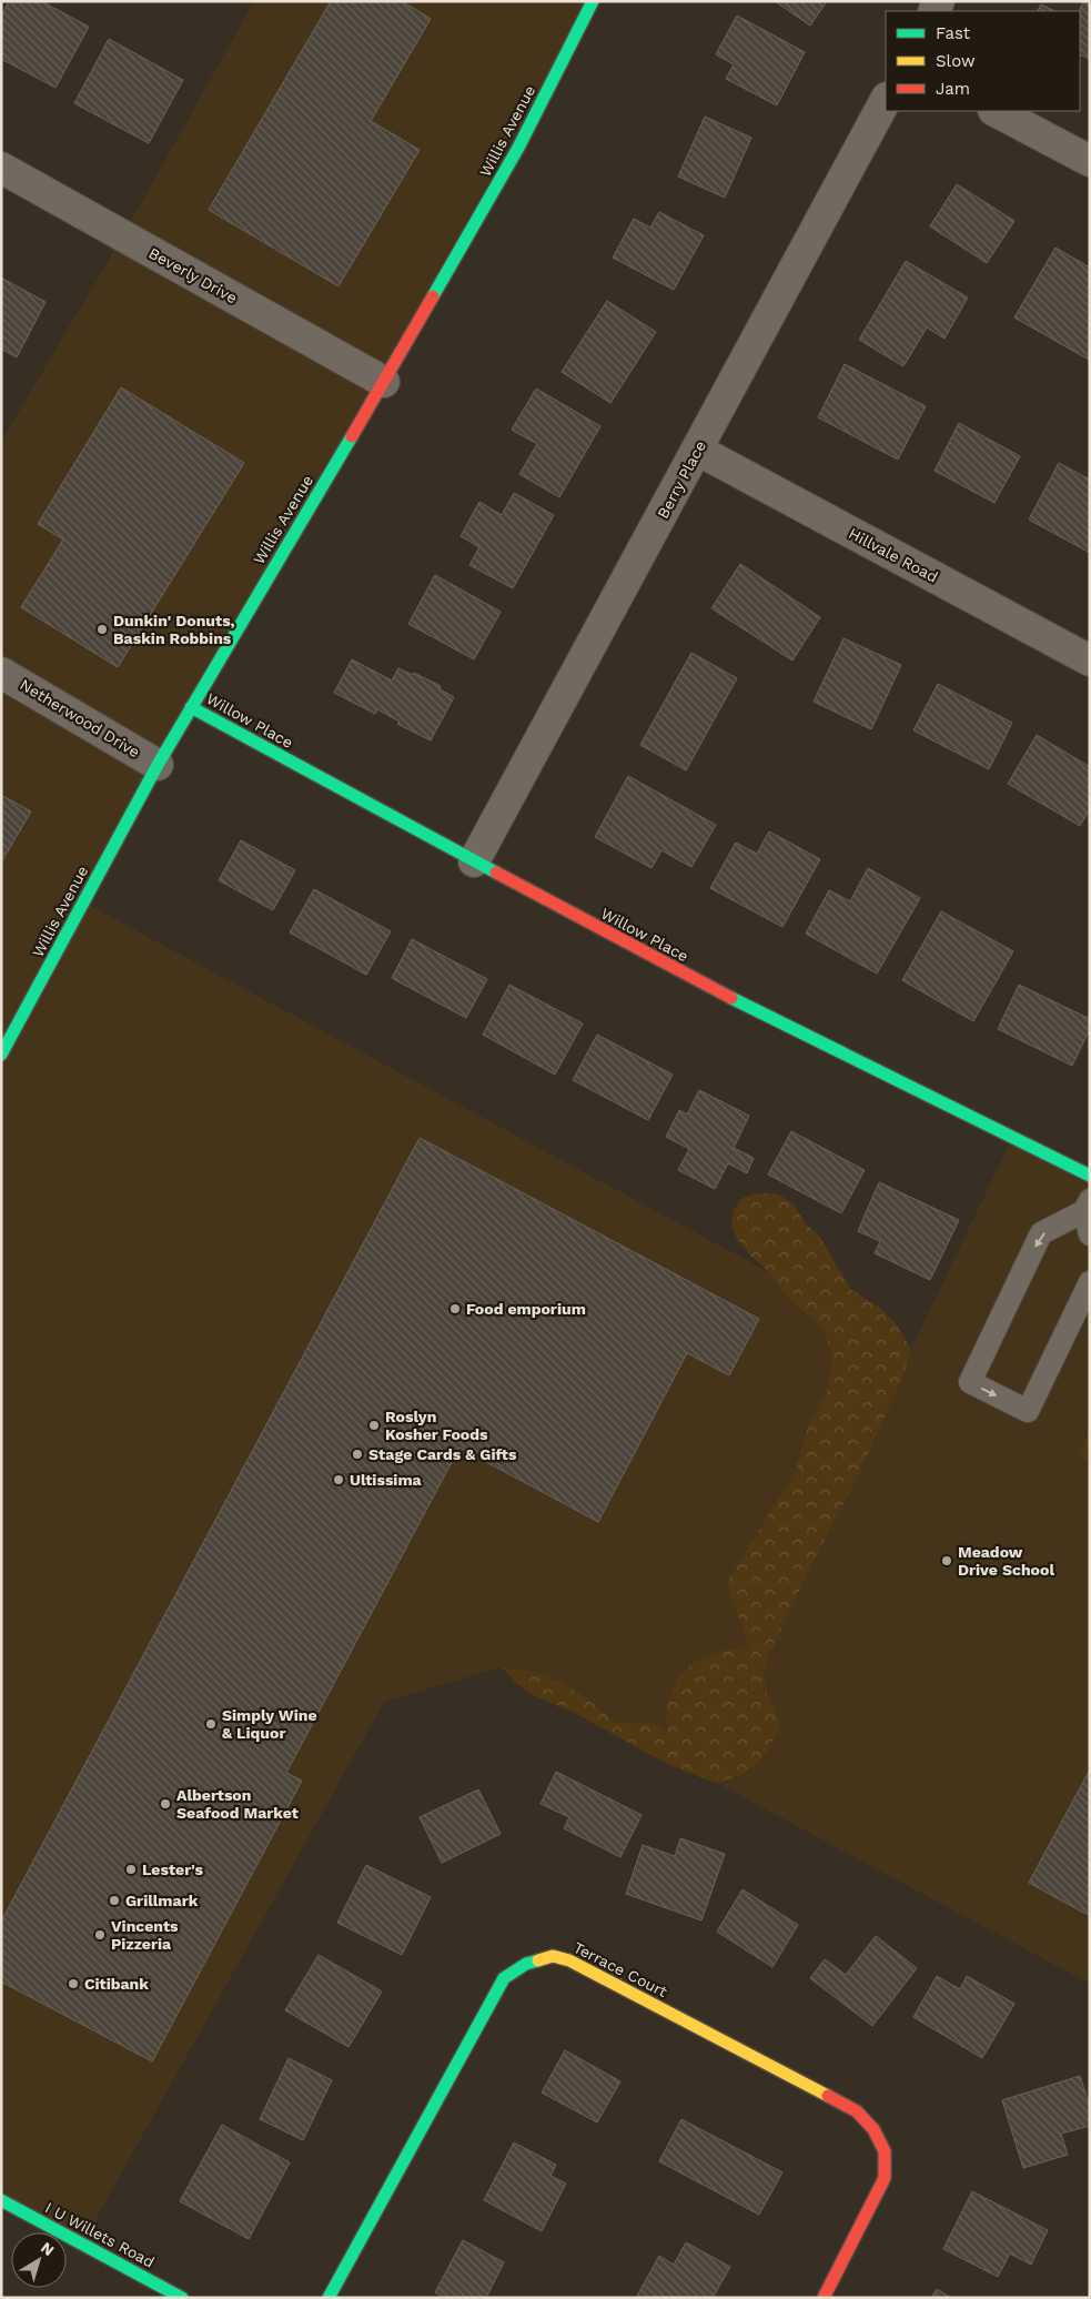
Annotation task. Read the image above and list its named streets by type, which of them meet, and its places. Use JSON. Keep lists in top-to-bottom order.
{
  "streets": {
    "street": [
      "Willis Avenue",
      "Beverly Drive",
      "Berry Place",
      "Hillvale Road",
      "Netherwood Drive",
      "Willow Place",
      "Terrace Court",
      "I U Willets Road"
    ]
  },
  "crossings": [
    ["Willis Avenue", "Beverly Drive"],
    ["Willis Avenue", "Netherwood Drive"],
    ["Willis Avenue", "Willow Place"],
    ["Berry Place", "Hillvale Road"],
    ["Berry Place", "Willow Place"]
  ],
  "places": [
    "Dunkin' Donuts, Baskin Robbins",
    "Food emporium",
    "Roslyn Kosher Foods",
    "Stage Cards & Gifts",
    "Ultissima",
    "Meadow Drive School",
    "Simply Wine & Liquor",
    "Albertson Seafood Market",
    "Lester's",
    "Grillmark",
    "Vincents Pizzeria",
    "Citibank"
  ],
  "legend": ["Fast", "Slow", "Jam"],
  "north": "top right"
}
